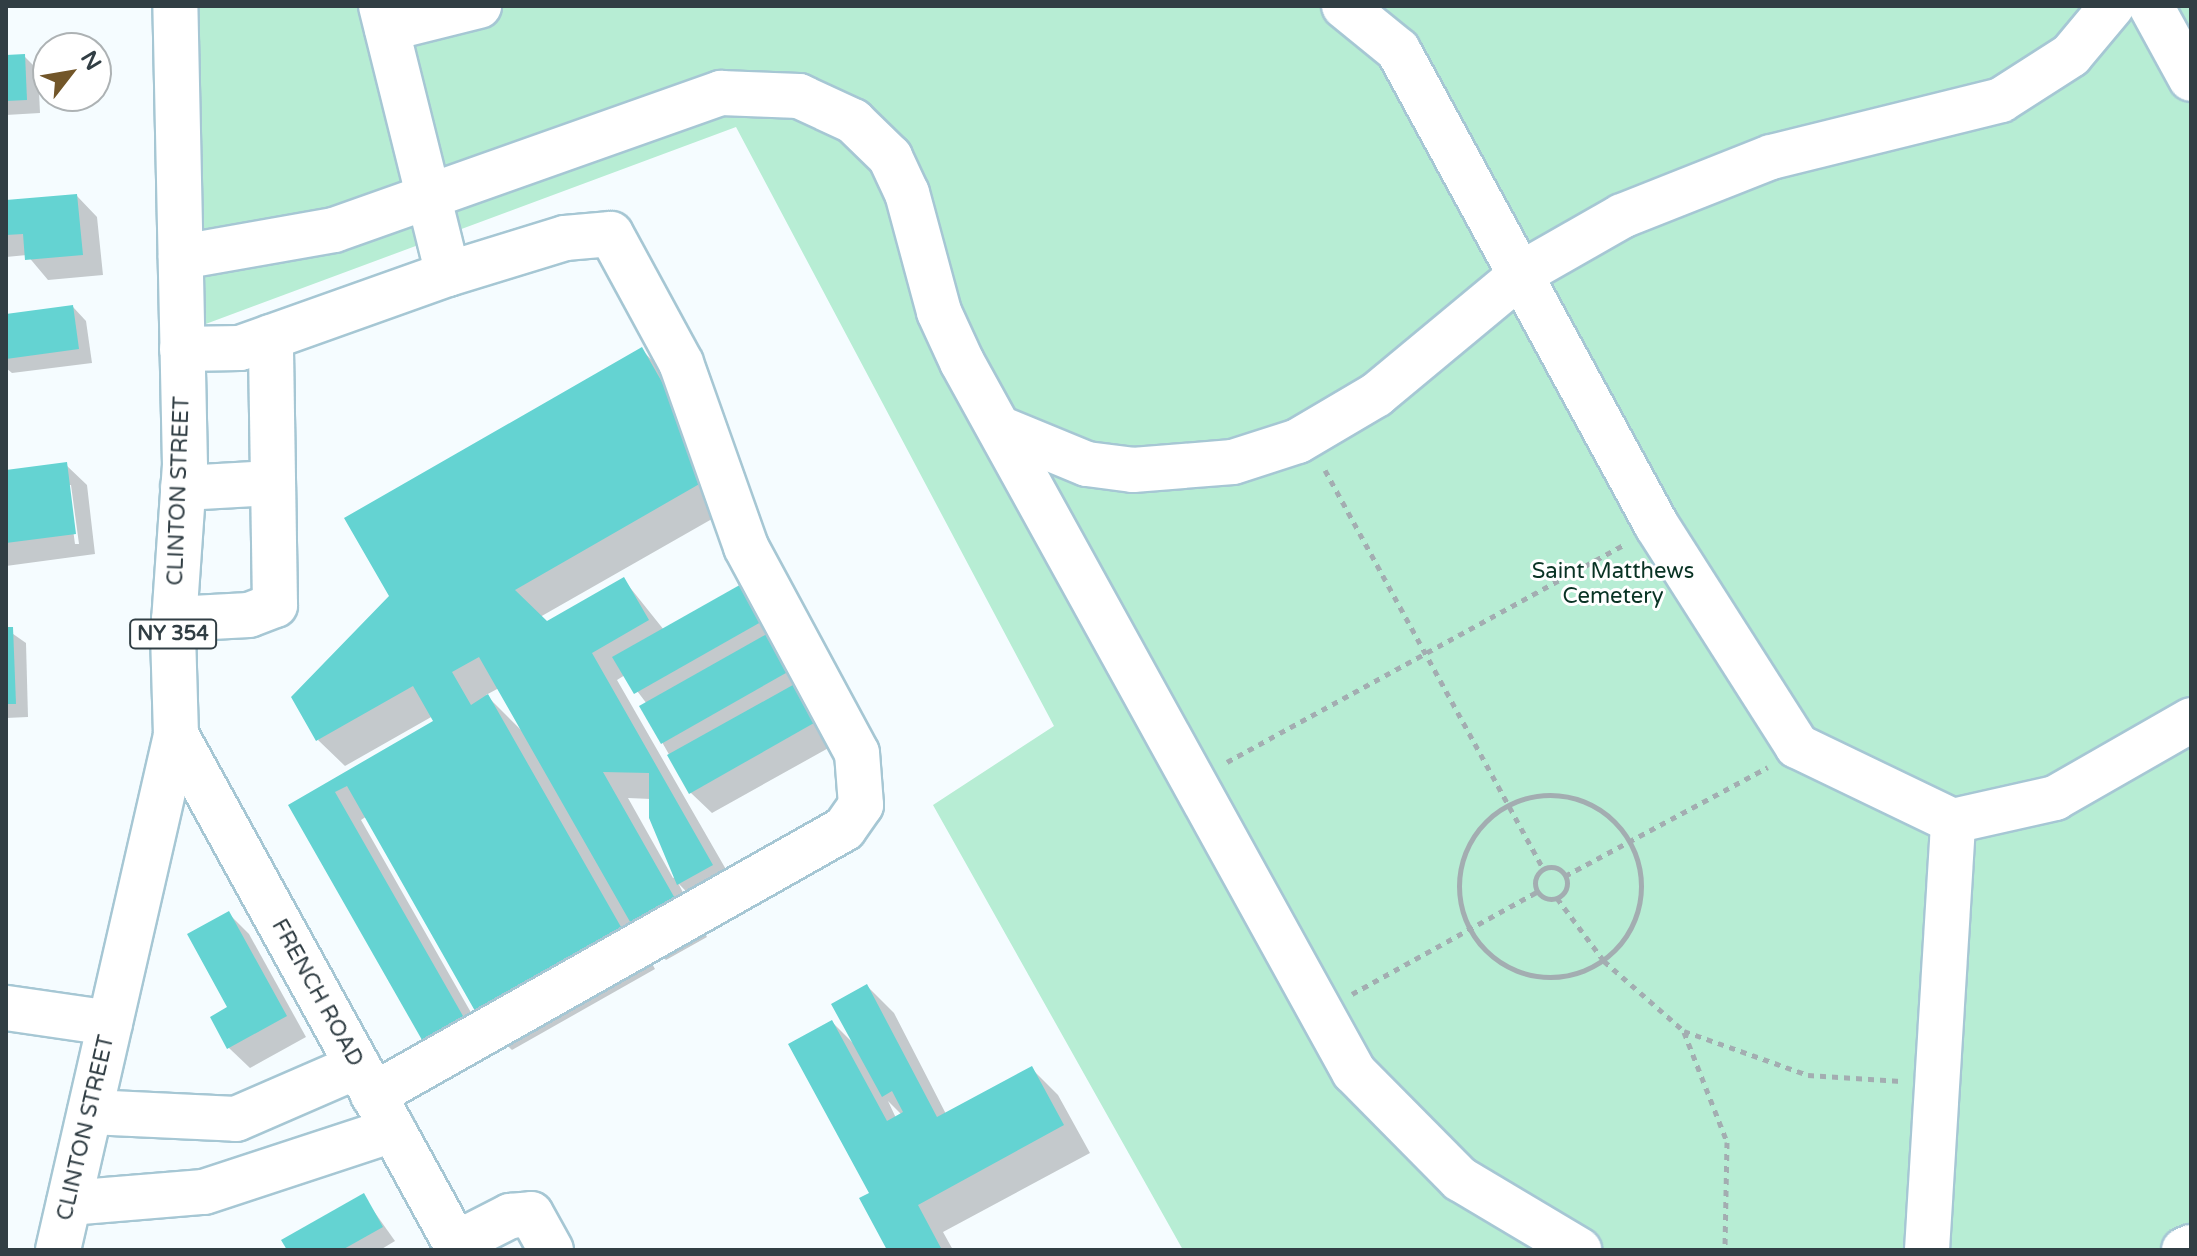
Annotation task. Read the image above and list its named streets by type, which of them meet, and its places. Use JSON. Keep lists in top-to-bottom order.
{
  "streets": {
    "main road": ["CLINTON STREET", "NY 354", "FRENCH ROAD"]
  },
  "crossings": [
    ["CLINTON STREET", "FRENCH ROAD"]
  ],
  "parks": ["Saint Matthews Cemetery"],
  "north": "top right"
}
